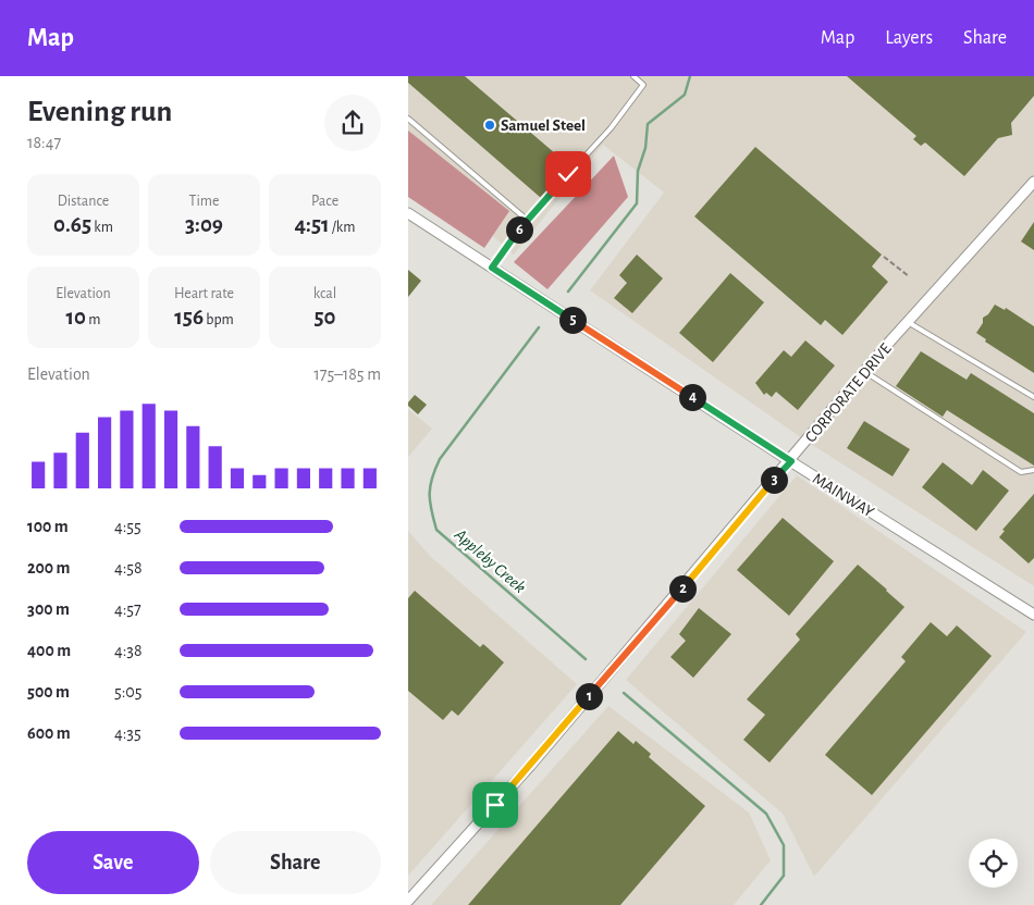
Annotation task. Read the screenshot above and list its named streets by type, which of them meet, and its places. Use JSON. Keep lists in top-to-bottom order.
{
  "streets": {
    "street": ["CORPORATE DRIVE", "MAINWAY"]
  },
  "crossings": [
    ["CORPORATE DRIVE", "MAINWAY"]
  ],
  "water": ["Appleby Creek"],
  "places": ["Samuel Steel"],
  "page": {
    "header": "Map",
    "nav": ["Map", "Layers", "Share"],
    "heading": ["Evening run", "18:47"],
    "stats": [
      ["Distance", "0.65 km"],
      ["Time", "3:09"],
      ["Pace", "4:51 /km"],
      ["Elevation", "10 m"],
      ["Heart rate", "156 bpm"],
      ["kcal", "50"]
    ],
    "pins": [
      "6",
      "5",
      "4",
      "3",
      "2",
      "1"
    ],
    "chart": ["Elevation", "175–185 m"],
    "list": [
      {
        "name": "100 m",
        "note": "4:55"
      },
      {
        "name": "200 m",
        "note": "4:58"
      },
      {
        "name": "300 m",
        "note": "4:57"
      },
      {
        "name": "400 m",
        "note": "4:38"
      },
      {
        "name": "500 m",
        "note": "5:05"
      },
      {
        "name": "600 m",
        "note": "4:35"
      }
    ],
    "buttons": ["Save", "Share"]
  }
}
